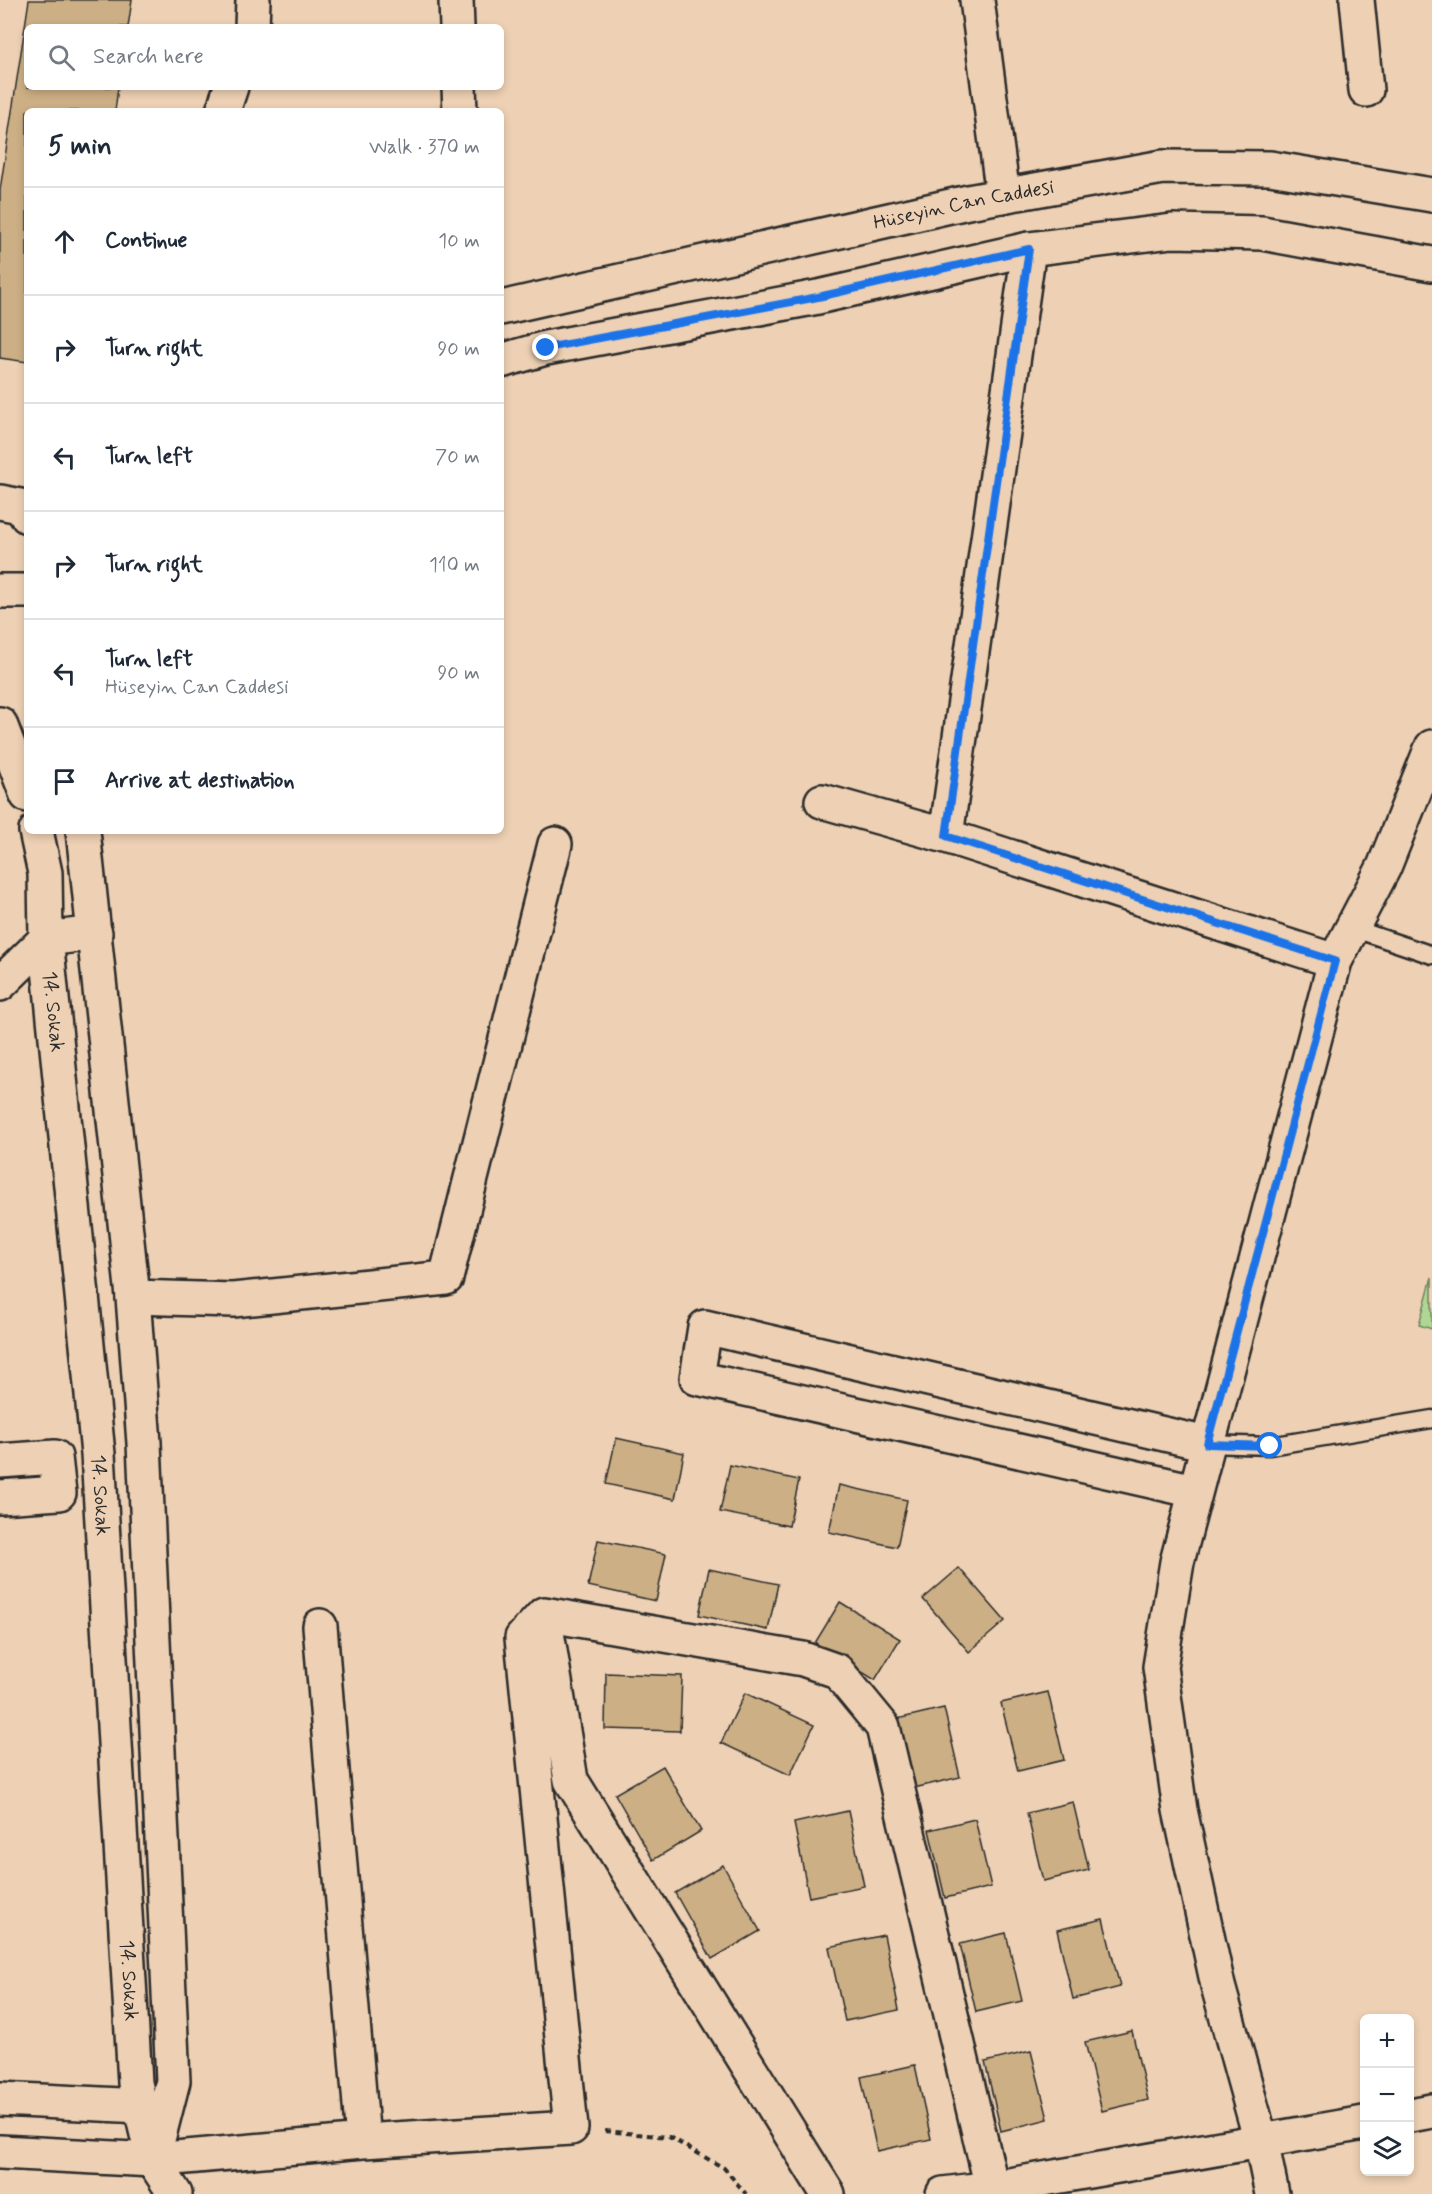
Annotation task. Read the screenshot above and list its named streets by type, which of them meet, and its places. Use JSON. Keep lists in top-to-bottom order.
{
  "streets": {
    "street": ["Hüseyin Can Caddesi", "14. Sokak"]
  },
  "page": {
    "search": "Search here",
    "heading": ["5 min", "Walk · 370 m"],
    "list": [
      ["Continue", "10 m"],
      ["Turn right", "90 m"],
      ["Turn left", "70 m"],
      ["Turn right", "110 m"],
      ["Turn left", "Hüseyin Can Caddesi", "90 m"],
      "Arrive at destination"
    ],
    "map_buttons": ["+", "−"]
  }
}
